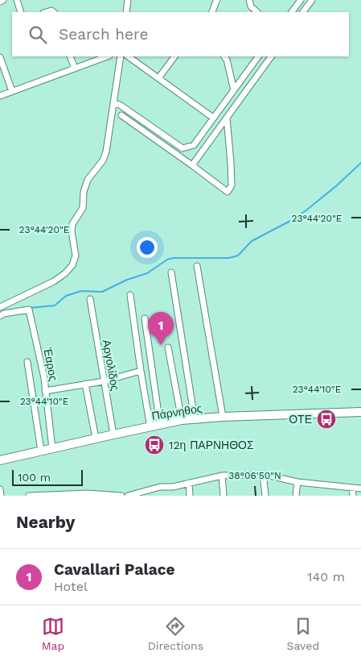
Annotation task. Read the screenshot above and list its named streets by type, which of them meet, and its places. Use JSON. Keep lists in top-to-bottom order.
{
  "streets": {
    "main road": ["Πάρνηθος"],
    "street": ["Έαρος", "Αργολίδος"]
  },
  "crossings": [
    ["Έαρος", "Πάρνηθος"],
    ["Αργολίδος", "Πάρνηθος"]
  ],
  "places": {
    "bus stop": ["ΟΤΕ", "12η ΠΑΡΝΗΘΟΣ"]
  },
  "scale_bar": "100 m",
  "page": {
    "search": "Search here",
    "pins": "1",
    "scale": "100 m",
    "heading": "Nearby",
    "list": [
      {
        "mark": "1",
        "name": "Cavallari Palace",
        "note": "Hotel",
        "value": "140 m"
      }
    ],
    "nav": ["Map", "Directions", "Saved"]
  },
  "coordinates": ["23°44'20\"E", "23°44'10\"E", "38°06'50\"N"]
}
